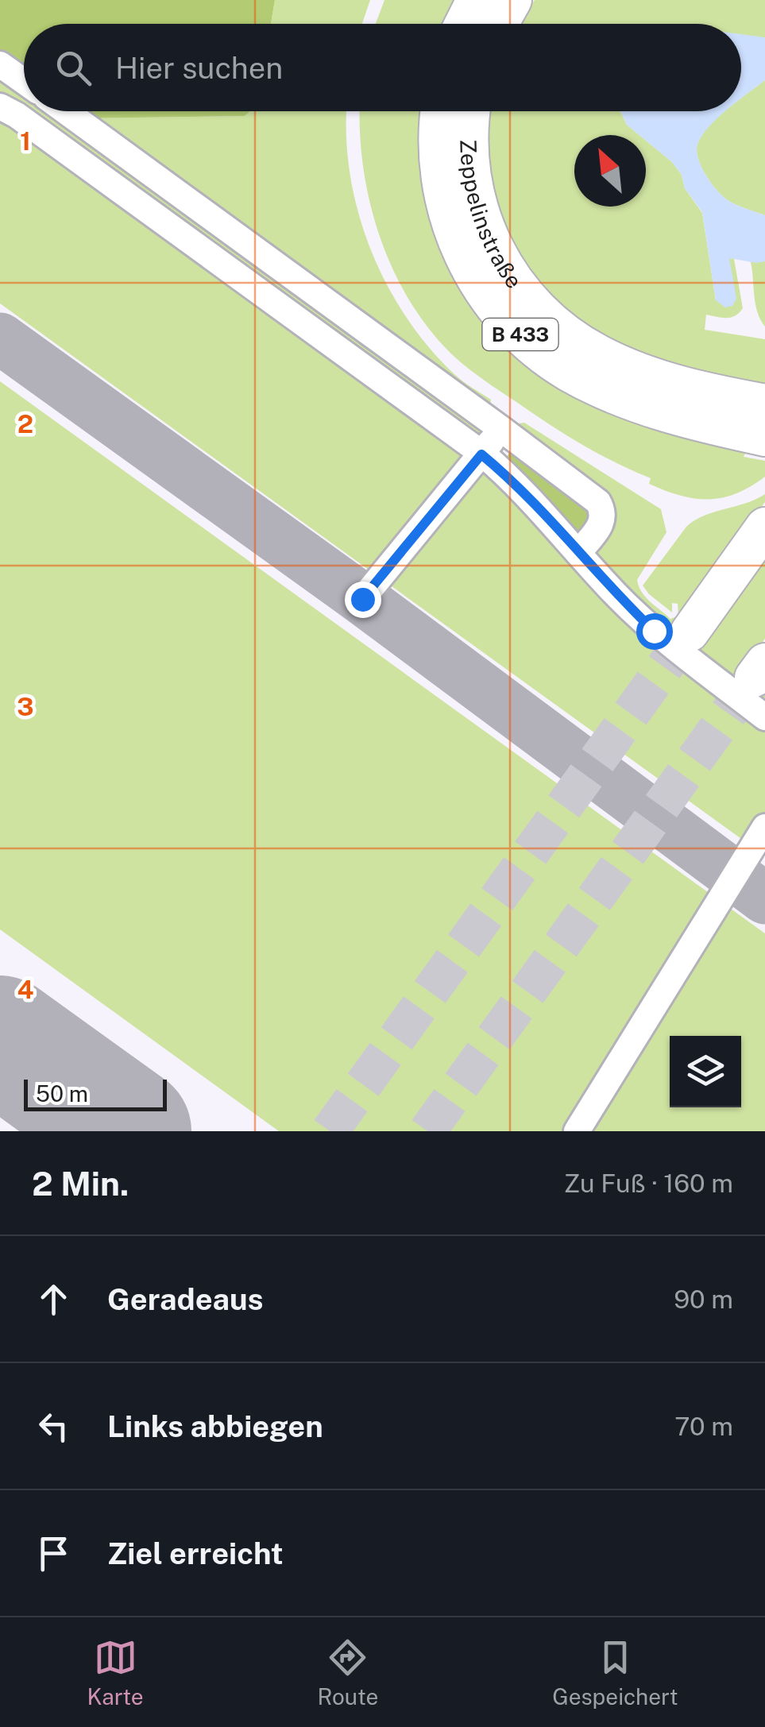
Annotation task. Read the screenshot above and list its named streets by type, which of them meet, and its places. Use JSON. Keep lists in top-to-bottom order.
{
  "streets": {
    "highway": ["Zeppelinstraße", "B 433"]
  },
  "crossings": [
    ["Zeppelinstraße", "B 433"]
  ],
  "scale_bar": "50 m",
  "north": "top left",
  "page": {
    "search": "Hier suchen",
    "scale": "50 m",
    "heading": ["2 Min.", "Zu Fuß · 160 m"],
    "list": [
      ["Geradeaus", "90 m"],
      ["Links abbiegen", "70 m"],
      "Ziel erreicht"
    ],
    "nav": ["Karte", "Route", "Gespeichert"]
  },
  "grid": {
    "rows": [
      "1",
      "2",
      "3",
      "4"
    ]
  }
}
